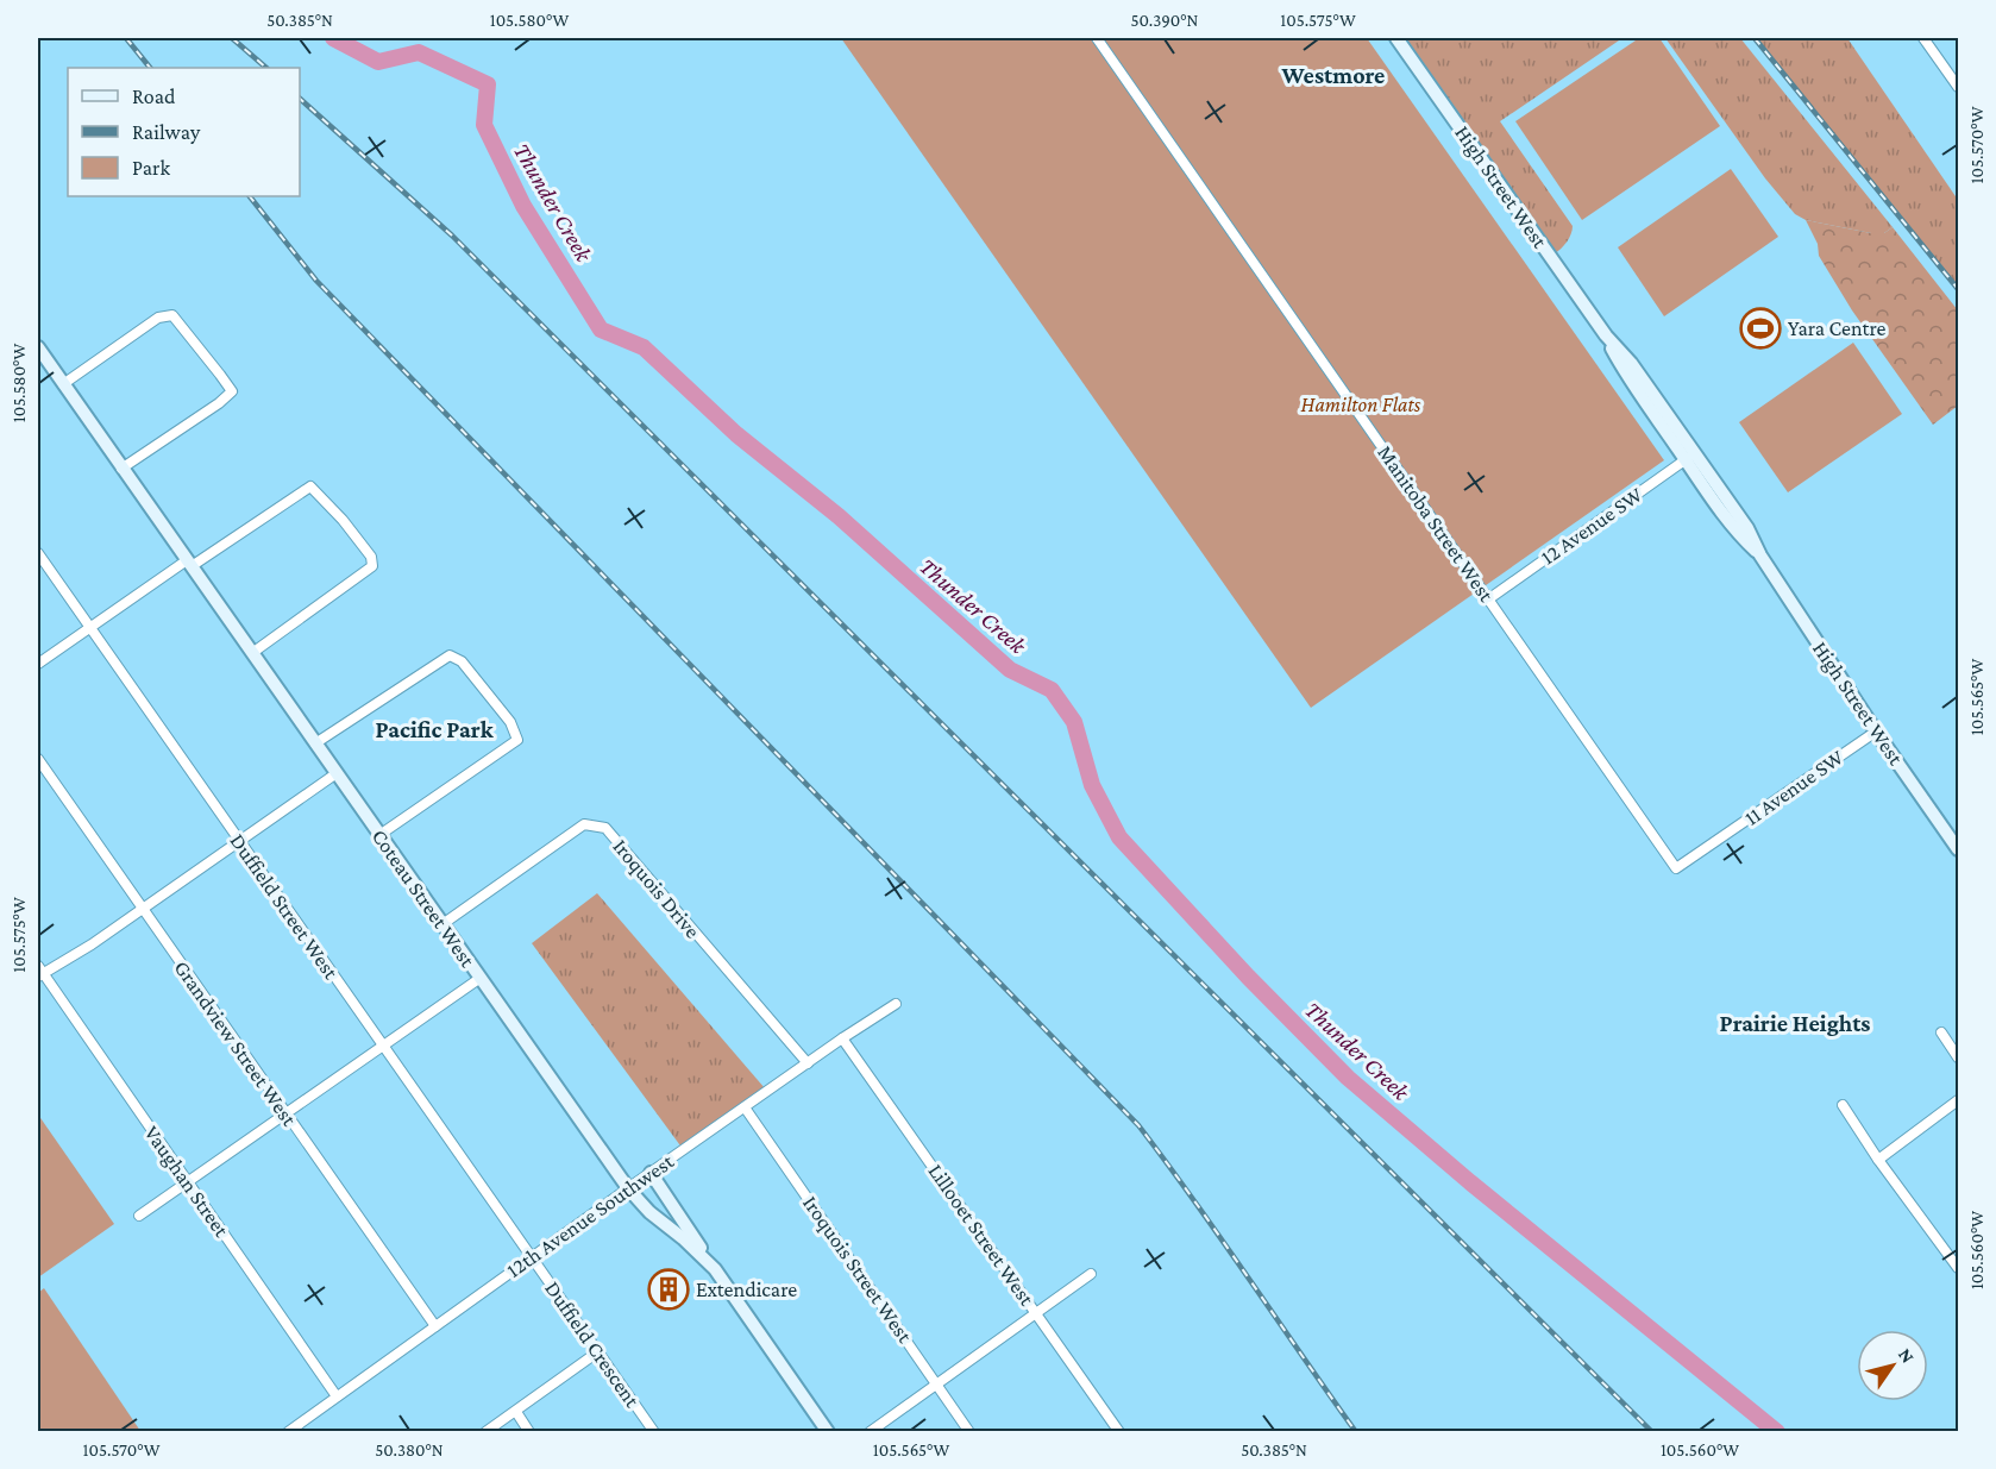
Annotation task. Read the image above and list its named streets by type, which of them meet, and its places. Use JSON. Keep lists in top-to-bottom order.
{
  "streets": {
    "street": [
      "High Street West",
      "Manitoba Street West",
      "12 Avenue SW",
      "11 Avenue SW",
      "Iroquois Drive",
      "Coteau Street West",
      "Duffield Street West",
      "Grandview Street West",
      "Vaughan Street",
      "12th Avenue Southwest",
      "Lillooet Street West",
      "Iroquois Street West",
      "Duffield Crescent"
    ]
  },
  "crossings": [
    ["High Street West", "12 Avenue SW"],
    ["High Street West", "11 Avenue SW"],
    ["Manitoba Street West", "12 Avenue SW"],
    ["Manitoba Street West", "11 Avenue SW"],
    ["Iroquois Drive", "Coteau Street West"],
    ["Iroquois Drive", "12th Avenue Southwest"],
    ["Coteau Street West", "12th Avenue Southwest"],
    ["Duffield Street West", "12th Avenue Southwest"],
    ["Duffield Street West", "Duffield Crescent"],
    ["Grandview Street West", "12th Avenue Southwest"],
    ["Vaughan Street", "12th Avenue Southwest"],
    ["12th Avenue Southwest", "Lillooet Street West"],
    ["12th Avenue Southwest", "Iroquois Street West"],
    ["12th Avenue Southwest", "Duffield Crescent"]
  ],
  "districts": ["Westmore", "Pacific Park", "Prairie Heights"],
  "water": ["Thunder Creek"],
  "parks": ["Hamilton Flats"],
  "places": {
    "sports": ["Yara Centre"],
    "building": ["Extendicare"]
  },
  "legend": ["Road", "Railway", "Park"],
  "north": "top right",
  "coordinates": [
    "50.385°N",
    "105.580°W",
    "50.390°N",
    "105.575°W",
    "105.570°W",
    "105.565°W",
    "105.560°W",
    "50.380°N"
  ]
}
